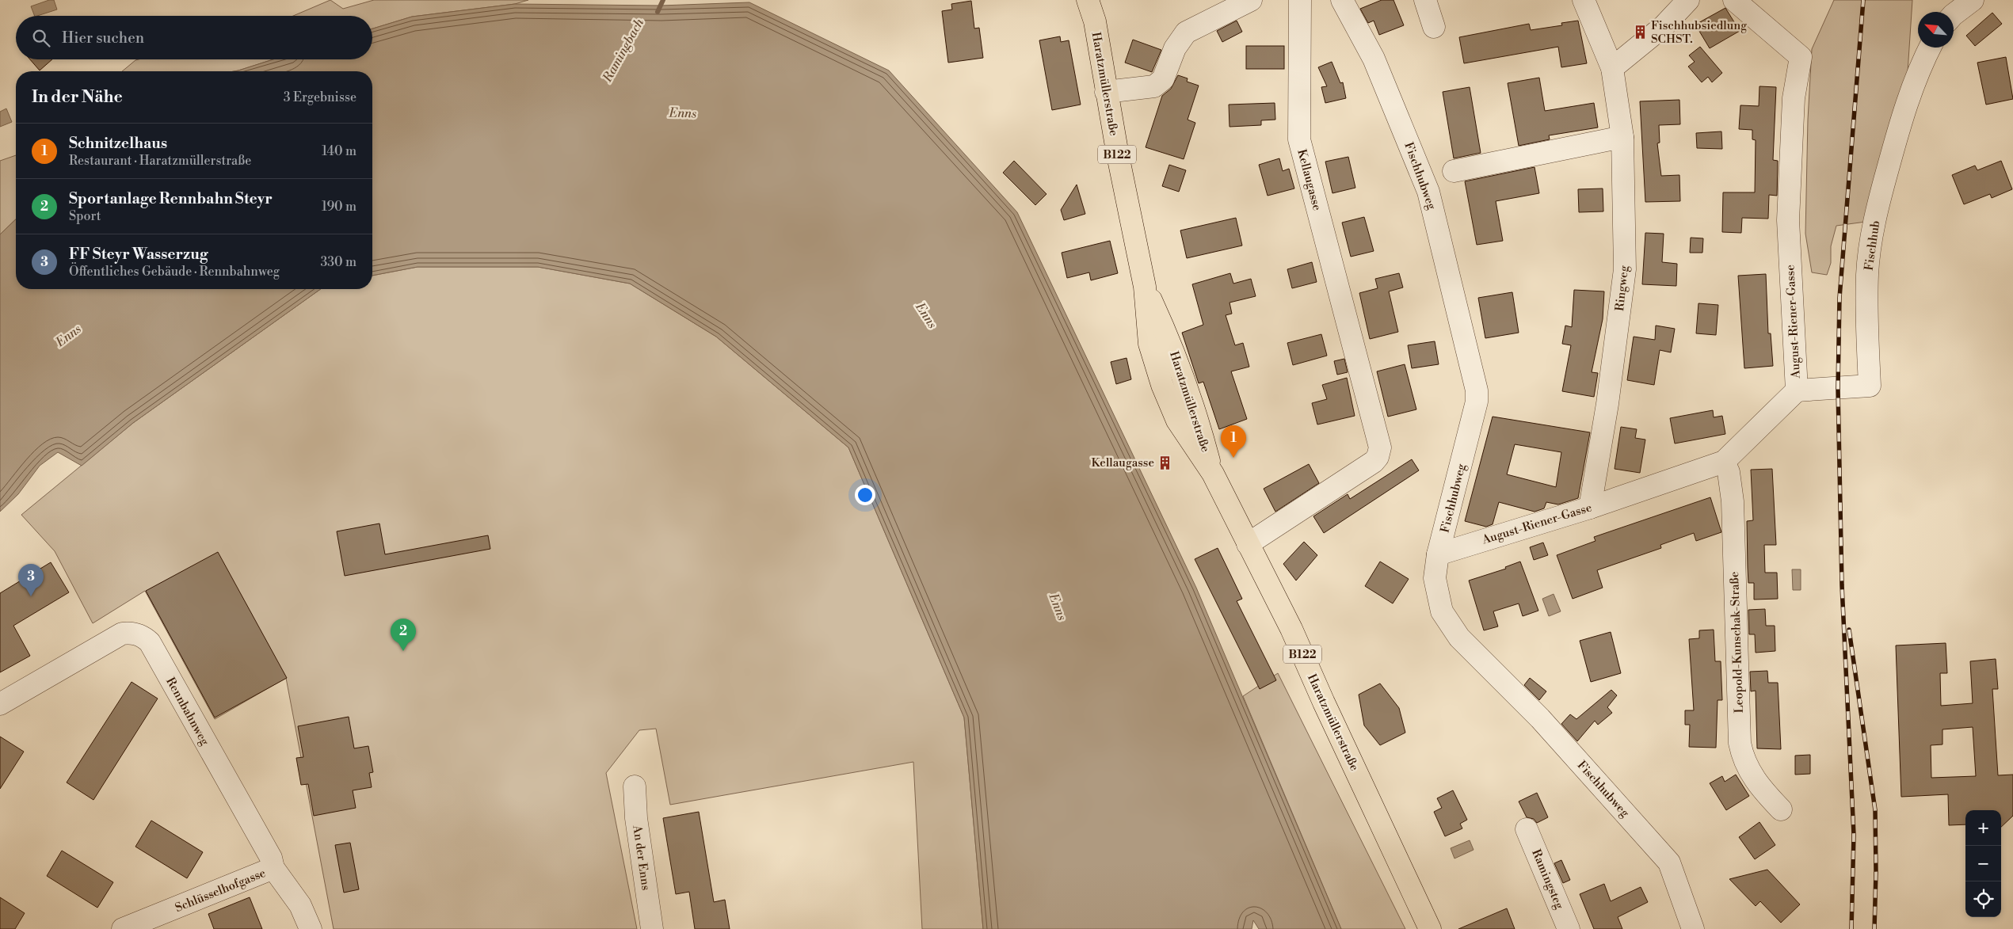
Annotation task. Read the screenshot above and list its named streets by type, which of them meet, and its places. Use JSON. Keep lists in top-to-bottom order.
{
  "streets": {
    "main road": ["Haratzmüllerstraße", "B122"],
    "street": [
      "Fischhubweg",
      "Kellaugasse",
      "Fischhub",
      "Ringweg",
      "August-Riener-Gasse",
      "Leopold-Kunschak-Straße",
      "Rennbahnweg",
      "An der Enns",
      "Ramingsteg",
      "Schlüsselhofgasse"
    ]
  },
  "crossings": [
    ["Haratzmüllerstraße", "Kellaugasse"],
    ["Fischhubweg", "August-Riener-Gasse"],
    ["Fischhub", "August-Riener-Gasse"],
    ["Ringweg", "August-Riener-Gasse"],
    ["August-Riener-Gasse", "Leopold-Kunschak-Straße"],
    ["Rennbahnweg", "Schlüsselhofgasse"]
  ],
  "water": ["Ramingbach", "Enns"],
  "places": {
    "building": ["Fischhubsiedlung SCHST.", "Kellaugasse"]
  },
  "north": "top left",
  "page": {
    "search": "Hier suchen",
    "heading": ["In der Nähe", "3 Ergebnisse"],
    "list": [
      {
        "mark": "1",
        "name": "Schnitzelhaus",
        "note": "Restaurant · Haratzmüllerstraße",
        "value": "140 m"
      },
      {
        "mark": "2",
        "name": "Sportanlage Rennbahn Steyr",
        "note": "Sport",
        "value": "190 m"
      },
      {
        "mark": "3",
        "name": "FF Steyr Wasserzug",
        "note": "Öffentliches Gebäude · Rennbahnweg",
        "value": "330 m"
      }
    ],
    "pins": ["1", "3", "2"],
    "map_buttons": ["+", "−"]
  }
}
